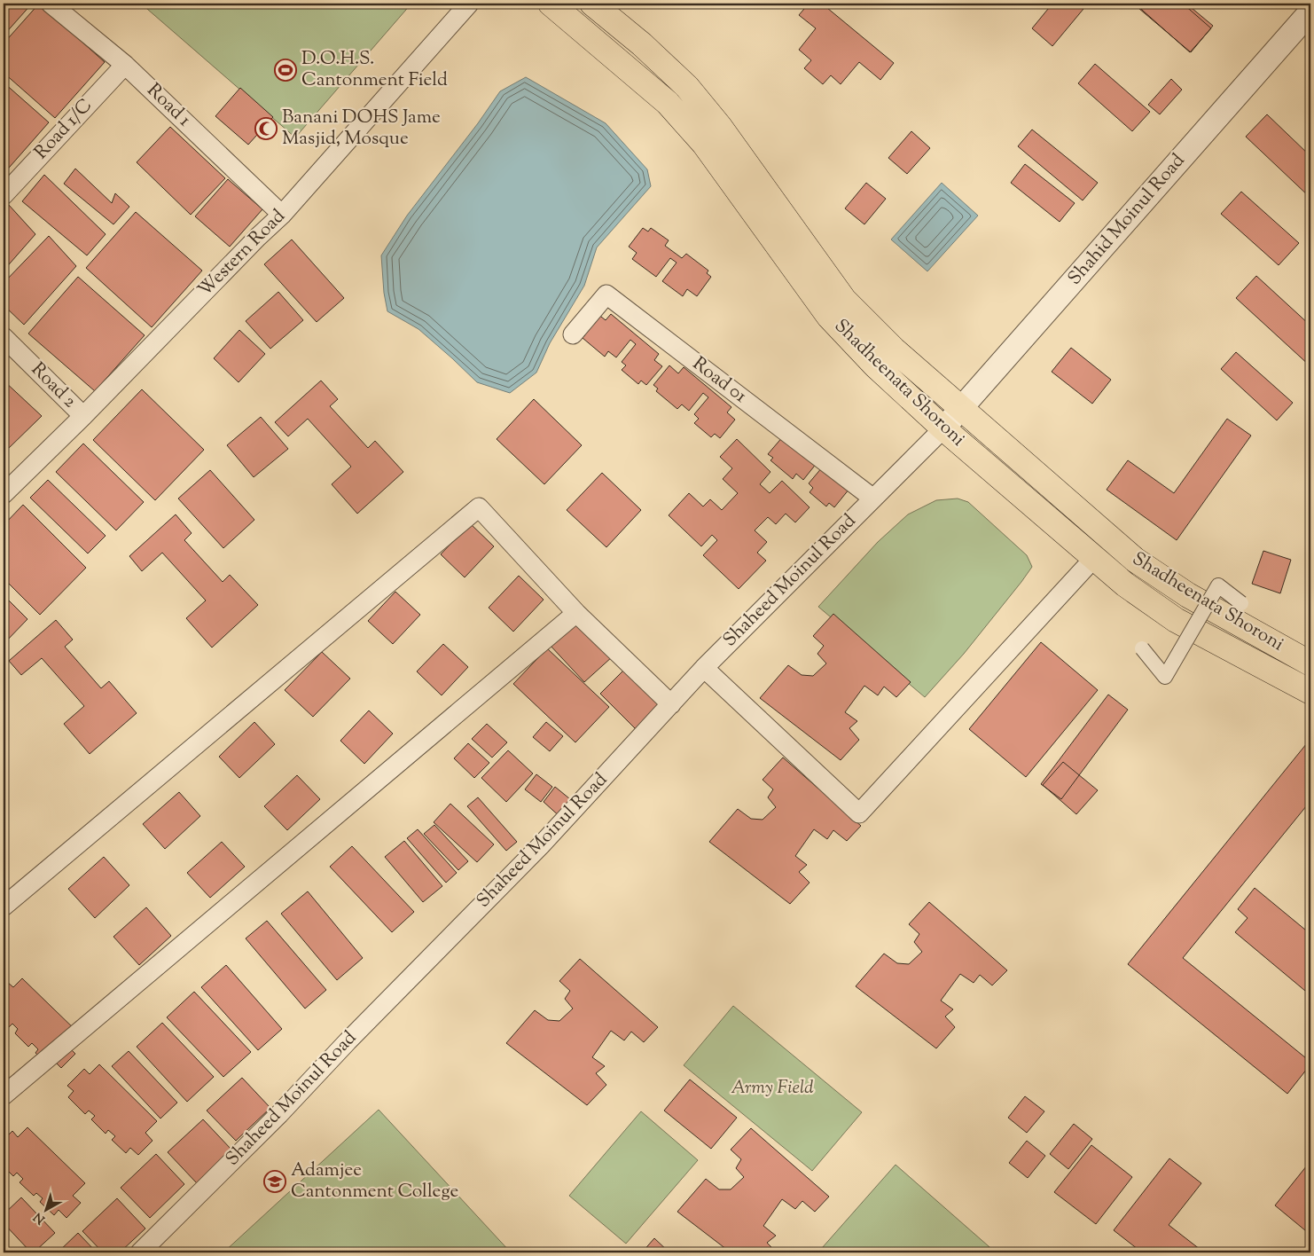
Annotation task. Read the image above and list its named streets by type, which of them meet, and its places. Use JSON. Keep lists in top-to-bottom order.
{
  "streets": {
    "main road": ["Shadheenata Shoroni"],
    "street": [
      "Road 1",
      "Road 1/C",
      "Shahid Moinul Road",
      "Western Road",
      "Road 01",
      "Road 2",
      "Shaheed Moinul Road"
    ]
  },
  "crossings": [
    ["Road 1", "Road 1/C"],
    ["Road 1", "Western Road"],
    ["Shahid Moinul Road", "Shadheenata Shoroni"],
    ["Shahid Moinul Road", "Shaheed Moinul Road"],
    ["Western Road", "Road 2"],
    ["Road 01", "Shaheed Moinul Road"],
    ["Shadheenata Shoroni", "Shaheed Moinul Road"]
  ],
  "parks": ["Army Field"],
  "places": {
    "sports": ["D.O.H.S. Cantonment Field"],
    "mosque": ["Banani DOHS Jame Masjid, Mosque"],
    "school or university": ["Adamjee Cantonment College"]
  },
  "north": "bottom left"
}
